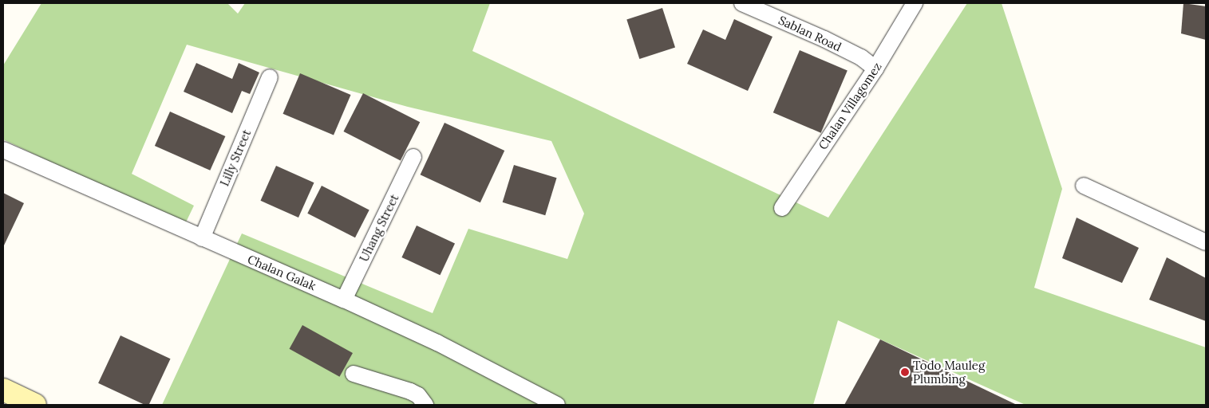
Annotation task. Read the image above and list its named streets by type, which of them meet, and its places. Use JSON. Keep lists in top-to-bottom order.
{
  "streets": {
    "street": [
      "Sablan Road",
      "Chalan Villagomez",
      "Lilly Street",
      "Uhang Street",
      "Chalan Galak"
    ]
  },
  "crossings": [
    ["Sablan Road", "Chalan Villagomez"],
    ["Lilly Street", "Chalan Galak"],
    ["Uhang Street", "Chalan Galak"]
  ],
  "places": ["Todo Mauleg Plumbing"]
}
